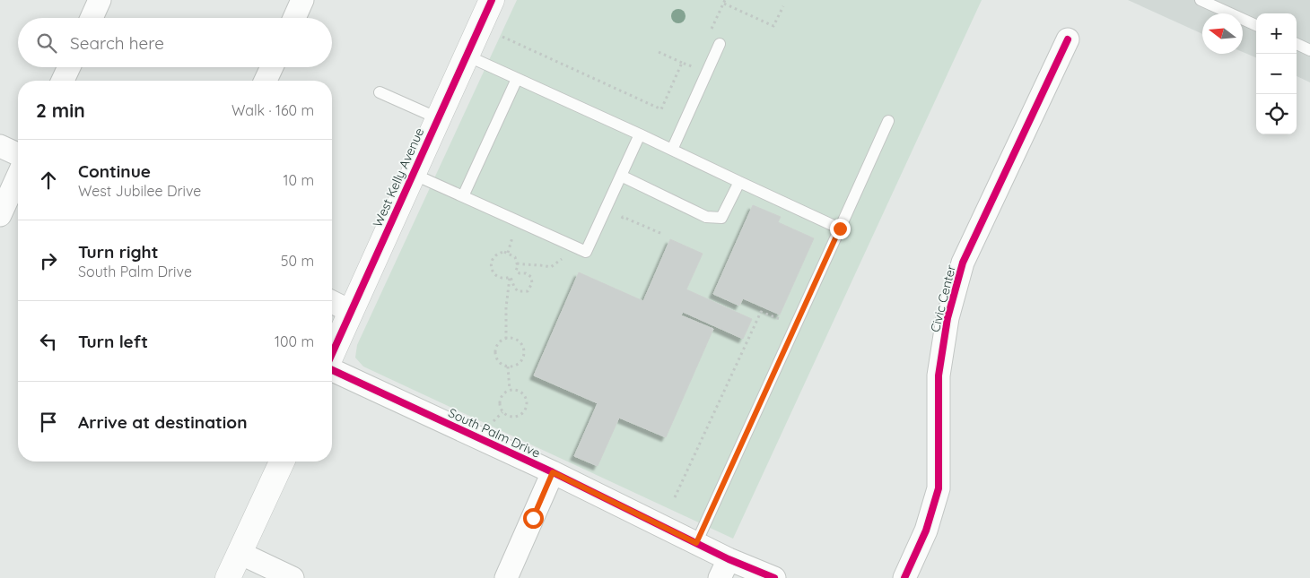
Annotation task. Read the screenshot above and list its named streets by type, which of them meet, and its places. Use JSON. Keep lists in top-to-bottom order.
{
  "streets": {
    "street": ["West Kelly Avenue", "Civic Center", "South Palm Drive"]
  },
  "north": "left",
  "page": {
    "map_buttons": ["+", "−"],
    "search": "Search here",
    "heading": ["2 min", "Walk · 160 m"],
    "list": [
      ["Continue", "West Jubilee Drive", "10 m"],
      ["Turn right", "South Palm Drive", "50 m"],
      ["Turn left", "100 m"],
      "Arrive at destination"
    ]
  }
}
